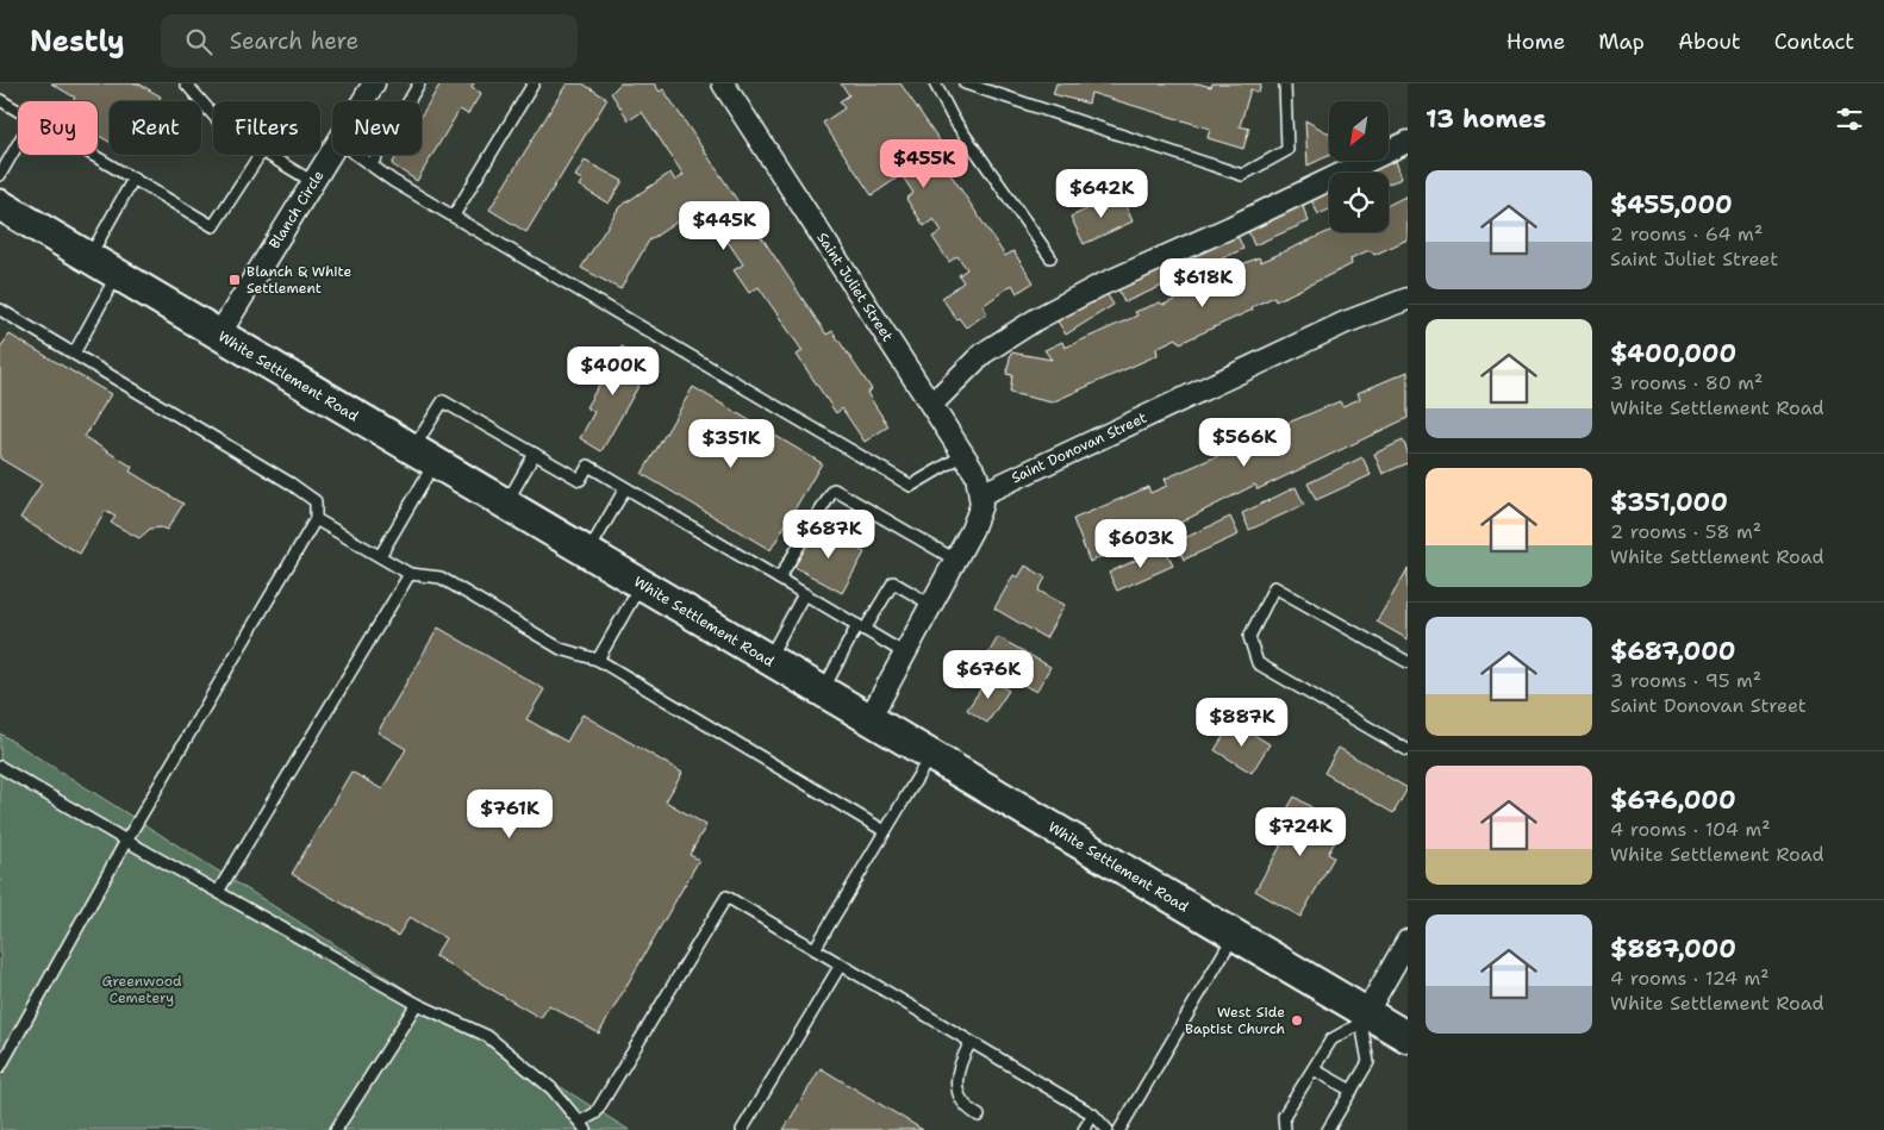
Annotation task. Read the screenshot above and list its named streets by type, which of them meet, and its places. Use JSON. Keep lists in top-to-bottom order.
{
  "streets": {
    "main road": ["White Settlement Road"],
    "street": ["Blanch Circle", "Saint Juliet Street", "Saint Donovan Street"]
  },
  "crossings": [
    ["Blanch Circle", "White Settlement Road"],
    ["Saint Juliet Street", "Saint Donovan Street"]
  ],
  "parks": ["Greenwood Cemetery"],
  "places": {
    "transit": ["Blanch & White Settlement"],
    "other": ["West Side Baptist Church"]
  },
  "north": "bottom left",
  "page": {
    "header": "Nestly",
    "search": "Search here",
    "nav": [
      "Home",
      "Map",
      "About",
      "Contact"
    ],
    "heading": "13 homes",
    "chip": [
      "Buy",
      "Rent",
      "Filters",
      "New"
    ],
    "price": [
      "$455K",
      "$642K",
      "$445K",
      "$618K",
      "$400K",
      "$566K",
      "$351K",
      "$687K",
      "$603K",
      "$676K",
      "$887K",
      "$761K",
      "$724K"
    ],
    "list": [
      {
        "name": "$455,000",
        "note": "2 rooms · 64 m² · Saint Juliet Street"
      },
      {
        "name": "$400,000",
        "note": "3 rooms · 80 m² · White Settlement Road"
      },
      {
        "name": "$351,000",
        "note": "2 rooms · 58 m² · White Settlement Road"
      },
      {
        "name": "$687,000",
        "note": "3 rooms · 95 m² · Saint Donovan Street"
      },
      {
        "name": "$676,000",
        "note": "4 rooms · 104 m² · White Settlement Road"
      },
      {
        "name": "$887,000",
        "note": "4 rooms · 124 m² · White Settlement Road"
      }
    ]
  }
}
